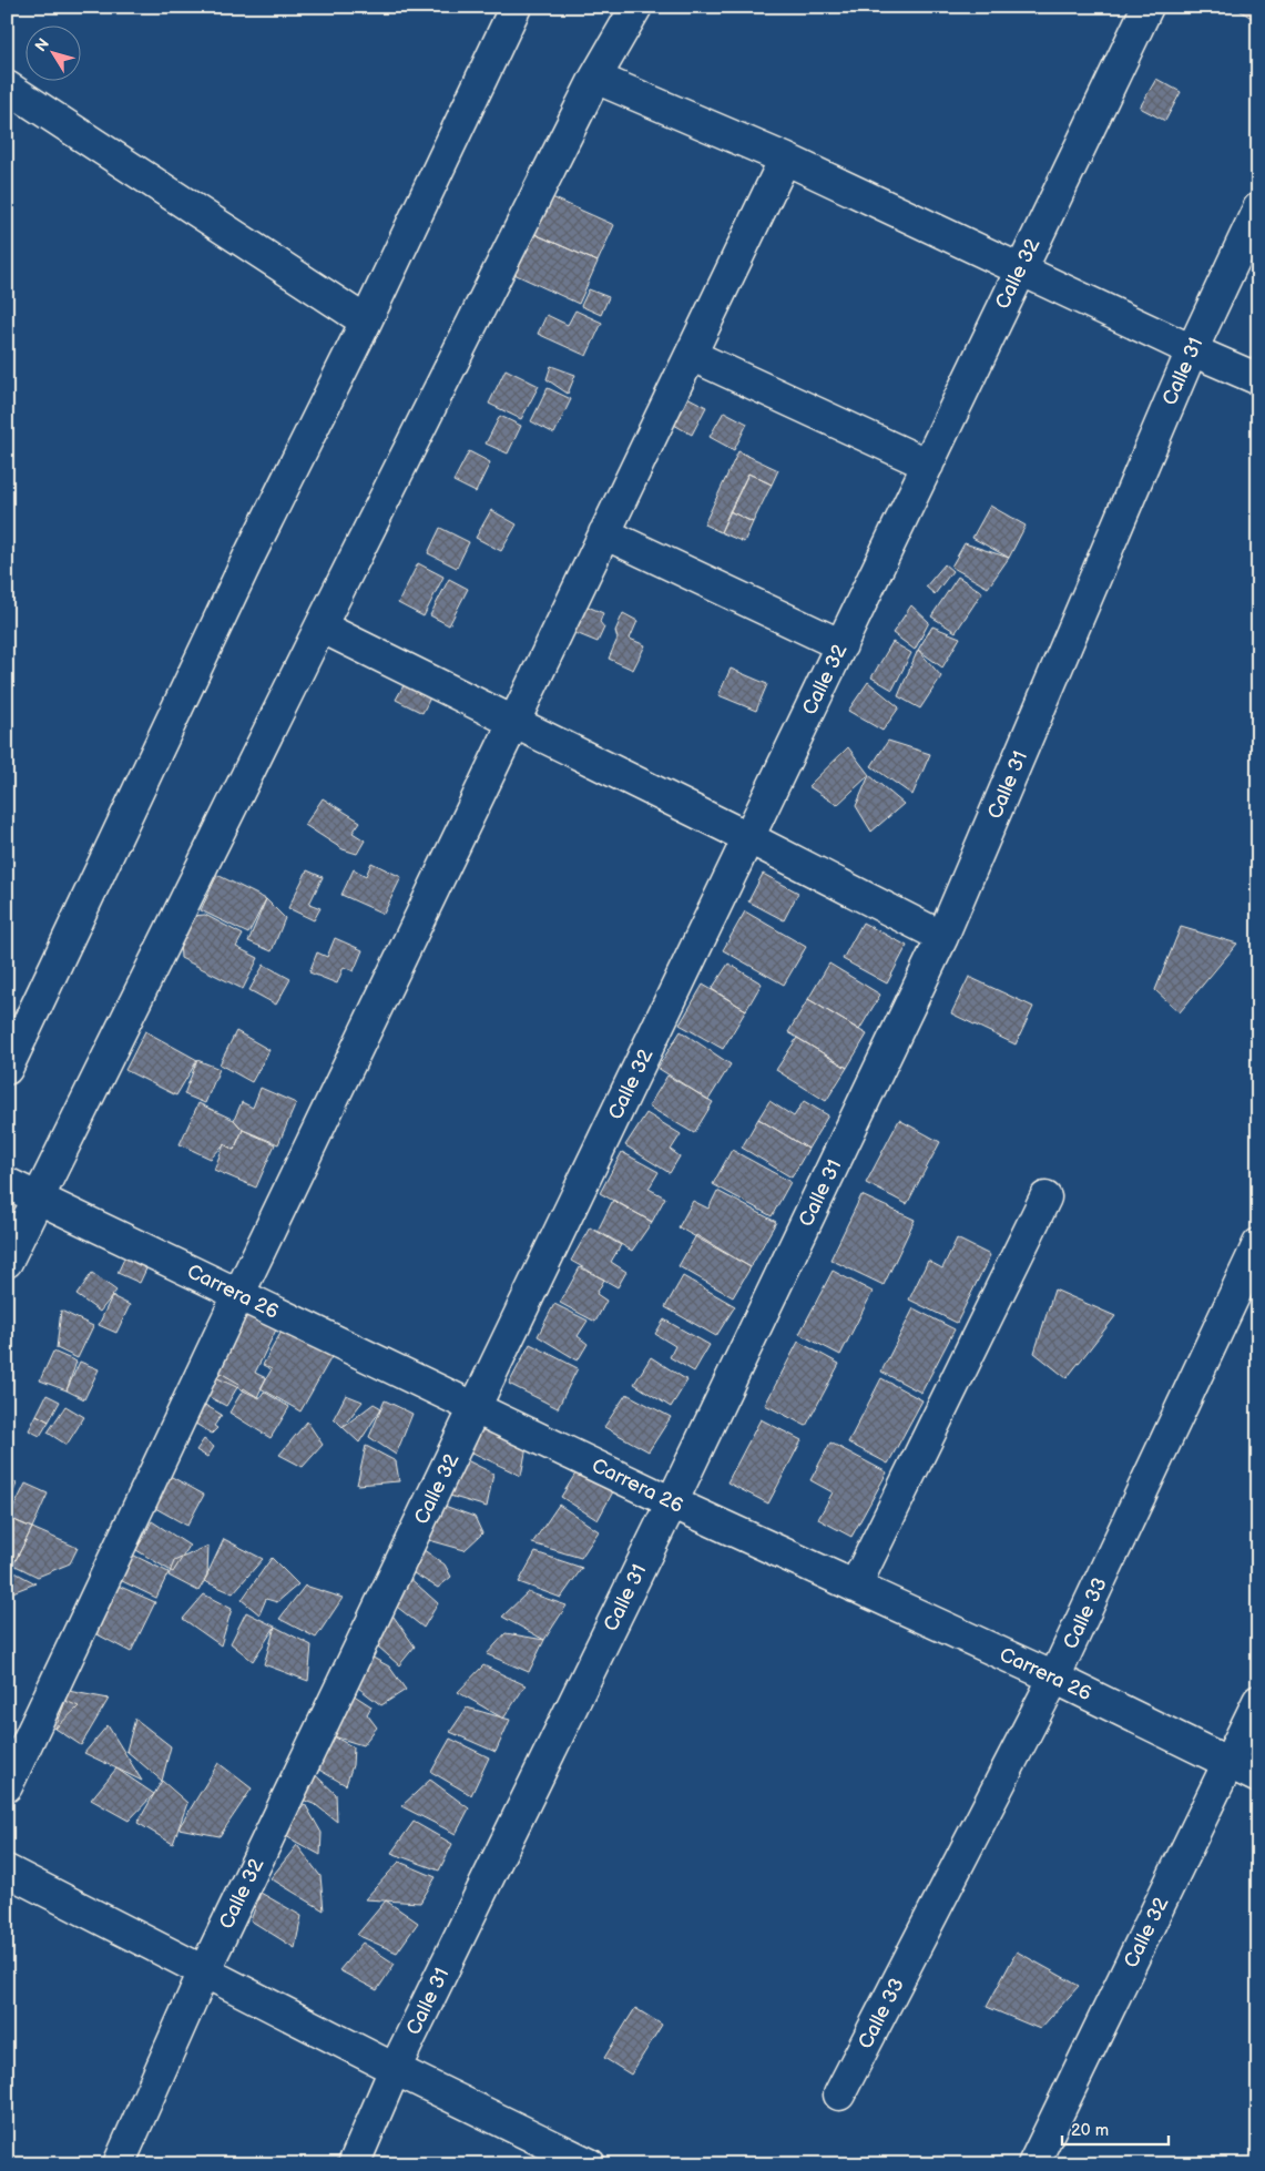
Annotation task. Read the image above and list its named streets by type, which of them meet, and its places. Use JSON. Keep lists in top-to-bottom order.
{
  "streets": {
    "street": [
      "Calle 32",
      "Calle 31",
      "Carrera 26",
      "Calle 33"
    ]
  },
  "crossings": [
    ["Calle 32", "Carrera 26"],
    ["Calle 31", "Carrera 26"],
    ["Carrera 26", "Calle 33"]
  ],
  "scale_bar": "20 m",
  "north": "top left"
}
